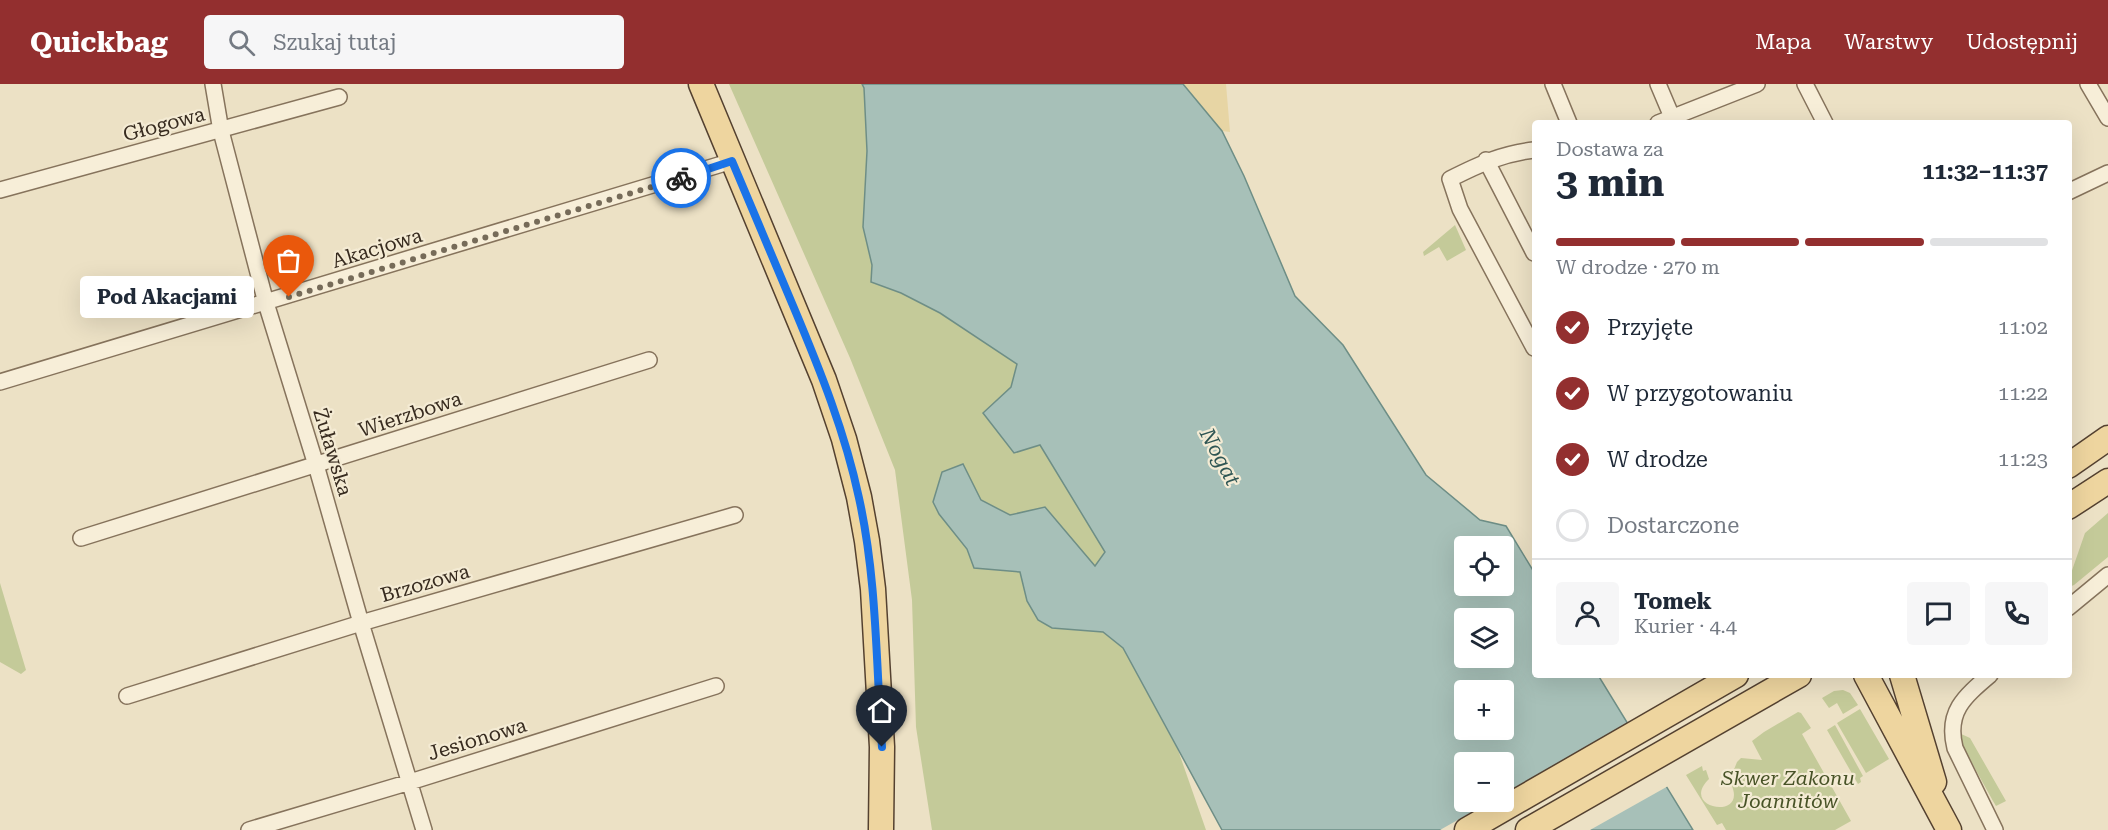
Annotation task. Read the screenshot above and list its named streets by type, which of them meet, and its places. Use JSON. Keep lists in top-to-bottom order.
{
  "streets": {
    "street": [
      "Głogowa",
      "Akacjowa",
      "Wierzbowa",
      "Żuławska",
      "Brzozowa",
      "Jesionowa"
    ]
  },
  "crossings": [
    ["Głogowa", "Żuławska"],
    ["Akacjowa", "Żuławska"],
    ["Wierzbowa", "Żuławska"],
    ["Żuławska", "Brzozowa"],
    ["Żuławska", "Jesionowa"]
  ],
  "water": ["Nogat"],
  "parks": ["Skwer Zakonu Joannitów"],
  "places": ["Pod Akacjami"],
  "page": {
    "header": "Quickbag",
    "search": "Szukaj tutaj",
    "nav": ["Mapa", "Warstwy", "Udostępnij"],
    "heading": ["3 min", "Dostawa za", "11:32–11:37"],
    "panel": ["Tomek", "Kurier · 4.4"],
    "bar": "W drodze · 270 m",
    "bubble": "Pod Akacjami",
    "list": [
      ["Przyjęte", "11:02"],
      ["W przygotowaniu", "11:22"],
      ["W drodze", "11:23"],
      "Dostarczone"
    ],
    "map_buttons": ["+", "−"]
  }
}
